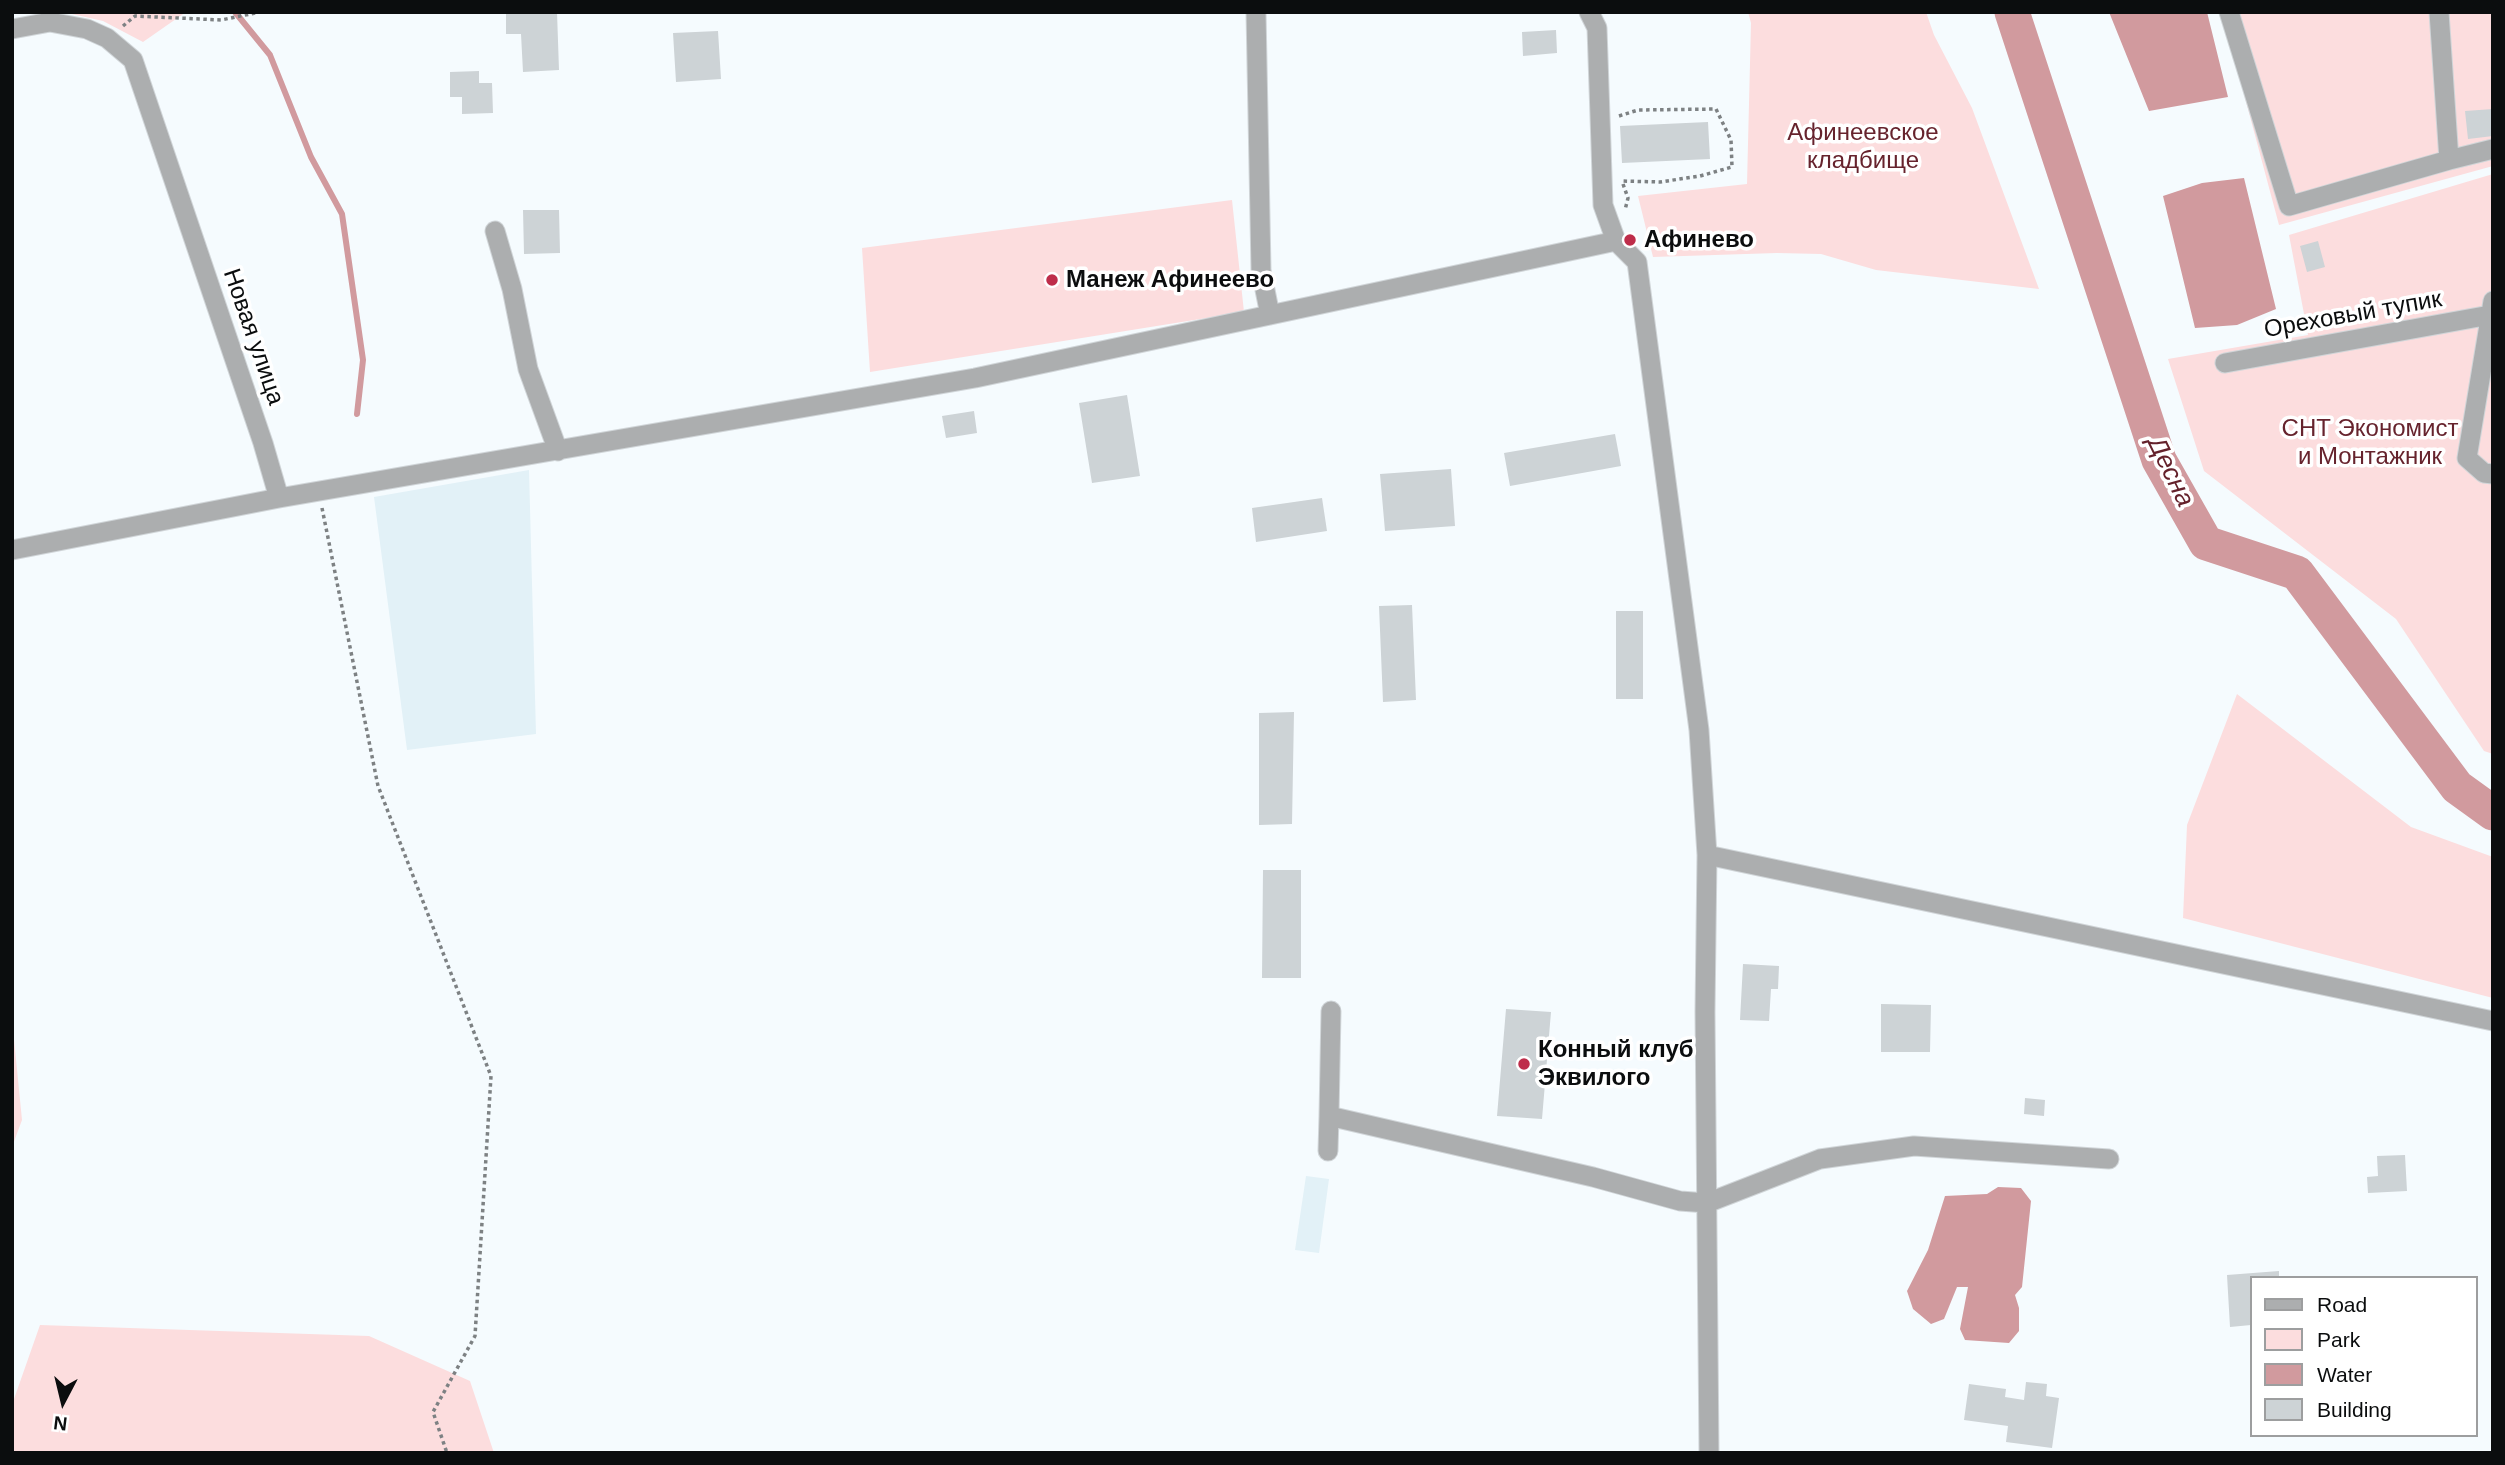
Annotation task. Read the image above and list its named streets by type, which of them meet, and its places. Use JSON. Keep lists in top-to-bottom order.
{
  "streets": {
    "street": ["Ореховый тупик", "Новая улица"]
  },
  "water": ["Десна"],
  "parks": ["Афинеевское кладбище", "СНТ Экономист и Монтажник"],
  "places": ["Афинево", "Манеж Афинеево", "Конный клуб Эквилого"],
  "legend": [
    "Road",
    "Park",
    "Water",
    "Building"
  ],
  "north": "bottom"
}
